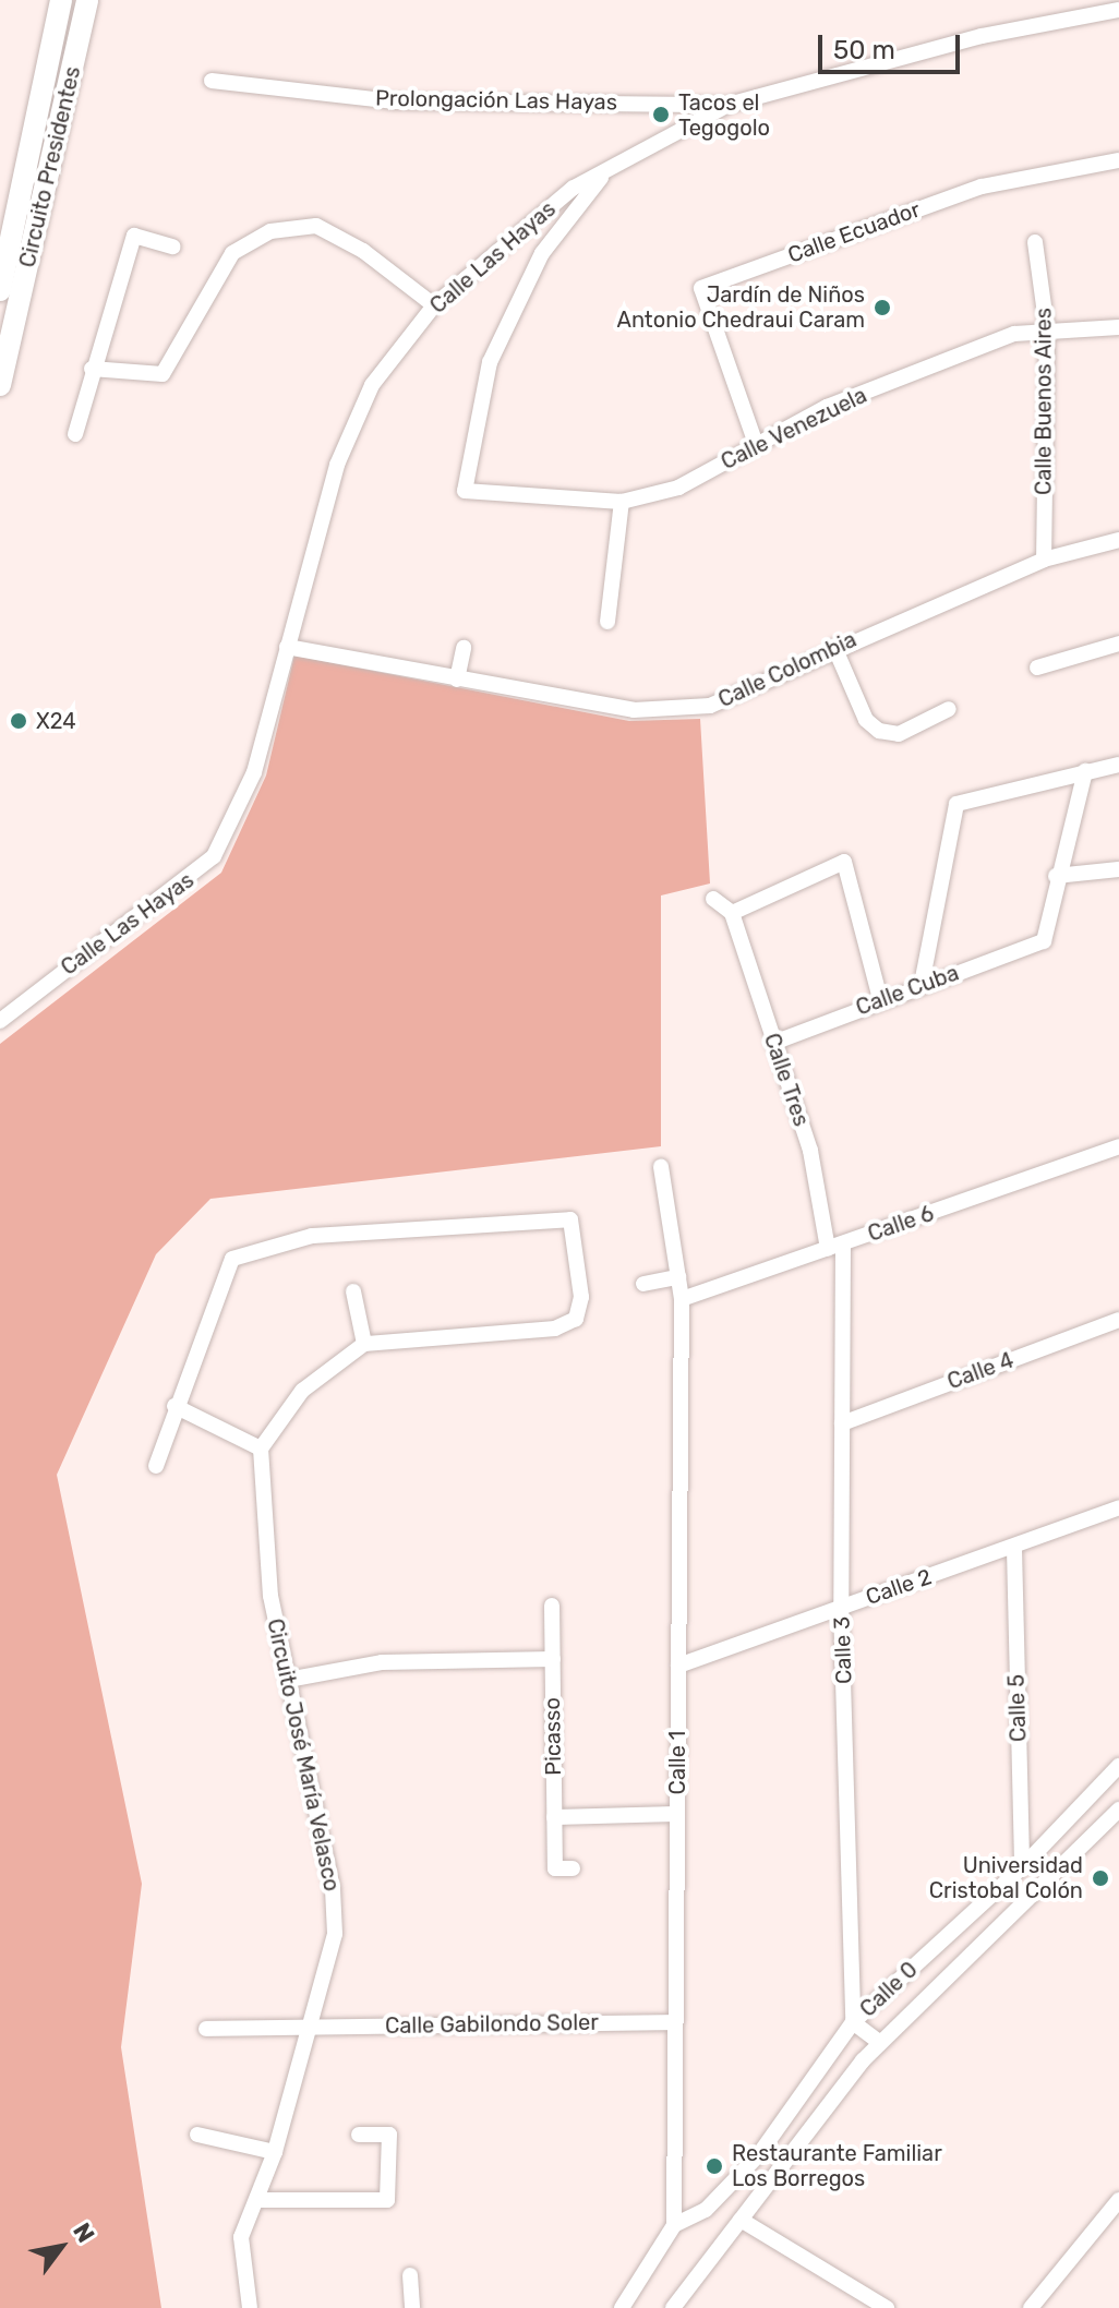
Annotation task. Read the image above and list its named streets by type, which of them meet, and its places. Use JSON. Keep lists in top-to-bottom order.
{
  "streets": {
    "main road": ["Circuito Presidentes"],
    "street": [
      "Prolongación Las Hayas",
      "Calle Ecuador",
      "Calle Las Hayas",
      "Calle Buenos Aires",
      "Calle Venezuela",
      "Calle Colombia",
      "Calle Cuba",
      "Calle Tres",
      "Calle 6",
      "Calle 4",
      "Calle 2",
      "Calle 3",
      "Calle 5",
      "Picasso",
      "Circuito José María Velasco",
      "Calle 1",
      "Calle 0",
      "Calle Gabilondo Soler"
    ]
  },
  "crossings": [
    ["Prolongación Las Hayas", "Calle Las Hayas"],
    ["Calle Ecuador", "Calle Venezuela"],
    ["Calle Las Hayas", "Calle Venezuela"],
    ["Calle Las Hayas", "Calle Colombia"],
    ["Calle Buenos Aires", "Calle Venezuela"],
    ["Calle Buenos Aires", "Calle Colombia"],
    ["Calle Cuba", "Calle Tres"],
    ["Calle Tres", "Calle 6"],
    ["Calle Tres", "Calle 3"],
    ["Calle 6", "Calle 3"],
    ["Calle 6", "Calle 1"],
    ["Calle 4", "Calle 3"],
    ["Calle 2", "Calle 3"],
    ["Calle 2", "Calle 5"],
    ["Calle 2", "Calle 1"],
    ["Calle 3", "Calle 0"],
    ["Calle 5", "Calle 0"],
    ["Circuito José María Velasco", "Calle Gabilondo Soler"],
    ["Calle 1", "Calle 0"],
    ["Calle 1", "Calle Gabilondo Soler"]
  ],
  "places": [
    "Tacos el Tegogolo",
    "Jardín de Niños Antonio Chedraui Caram",
    "X24",
    "Universidad Cristobal Colón",
    "Restaurante Familiar Los Borregos"
  ],
  "scale_bar": "50 m",
  "north": "top right"
}
